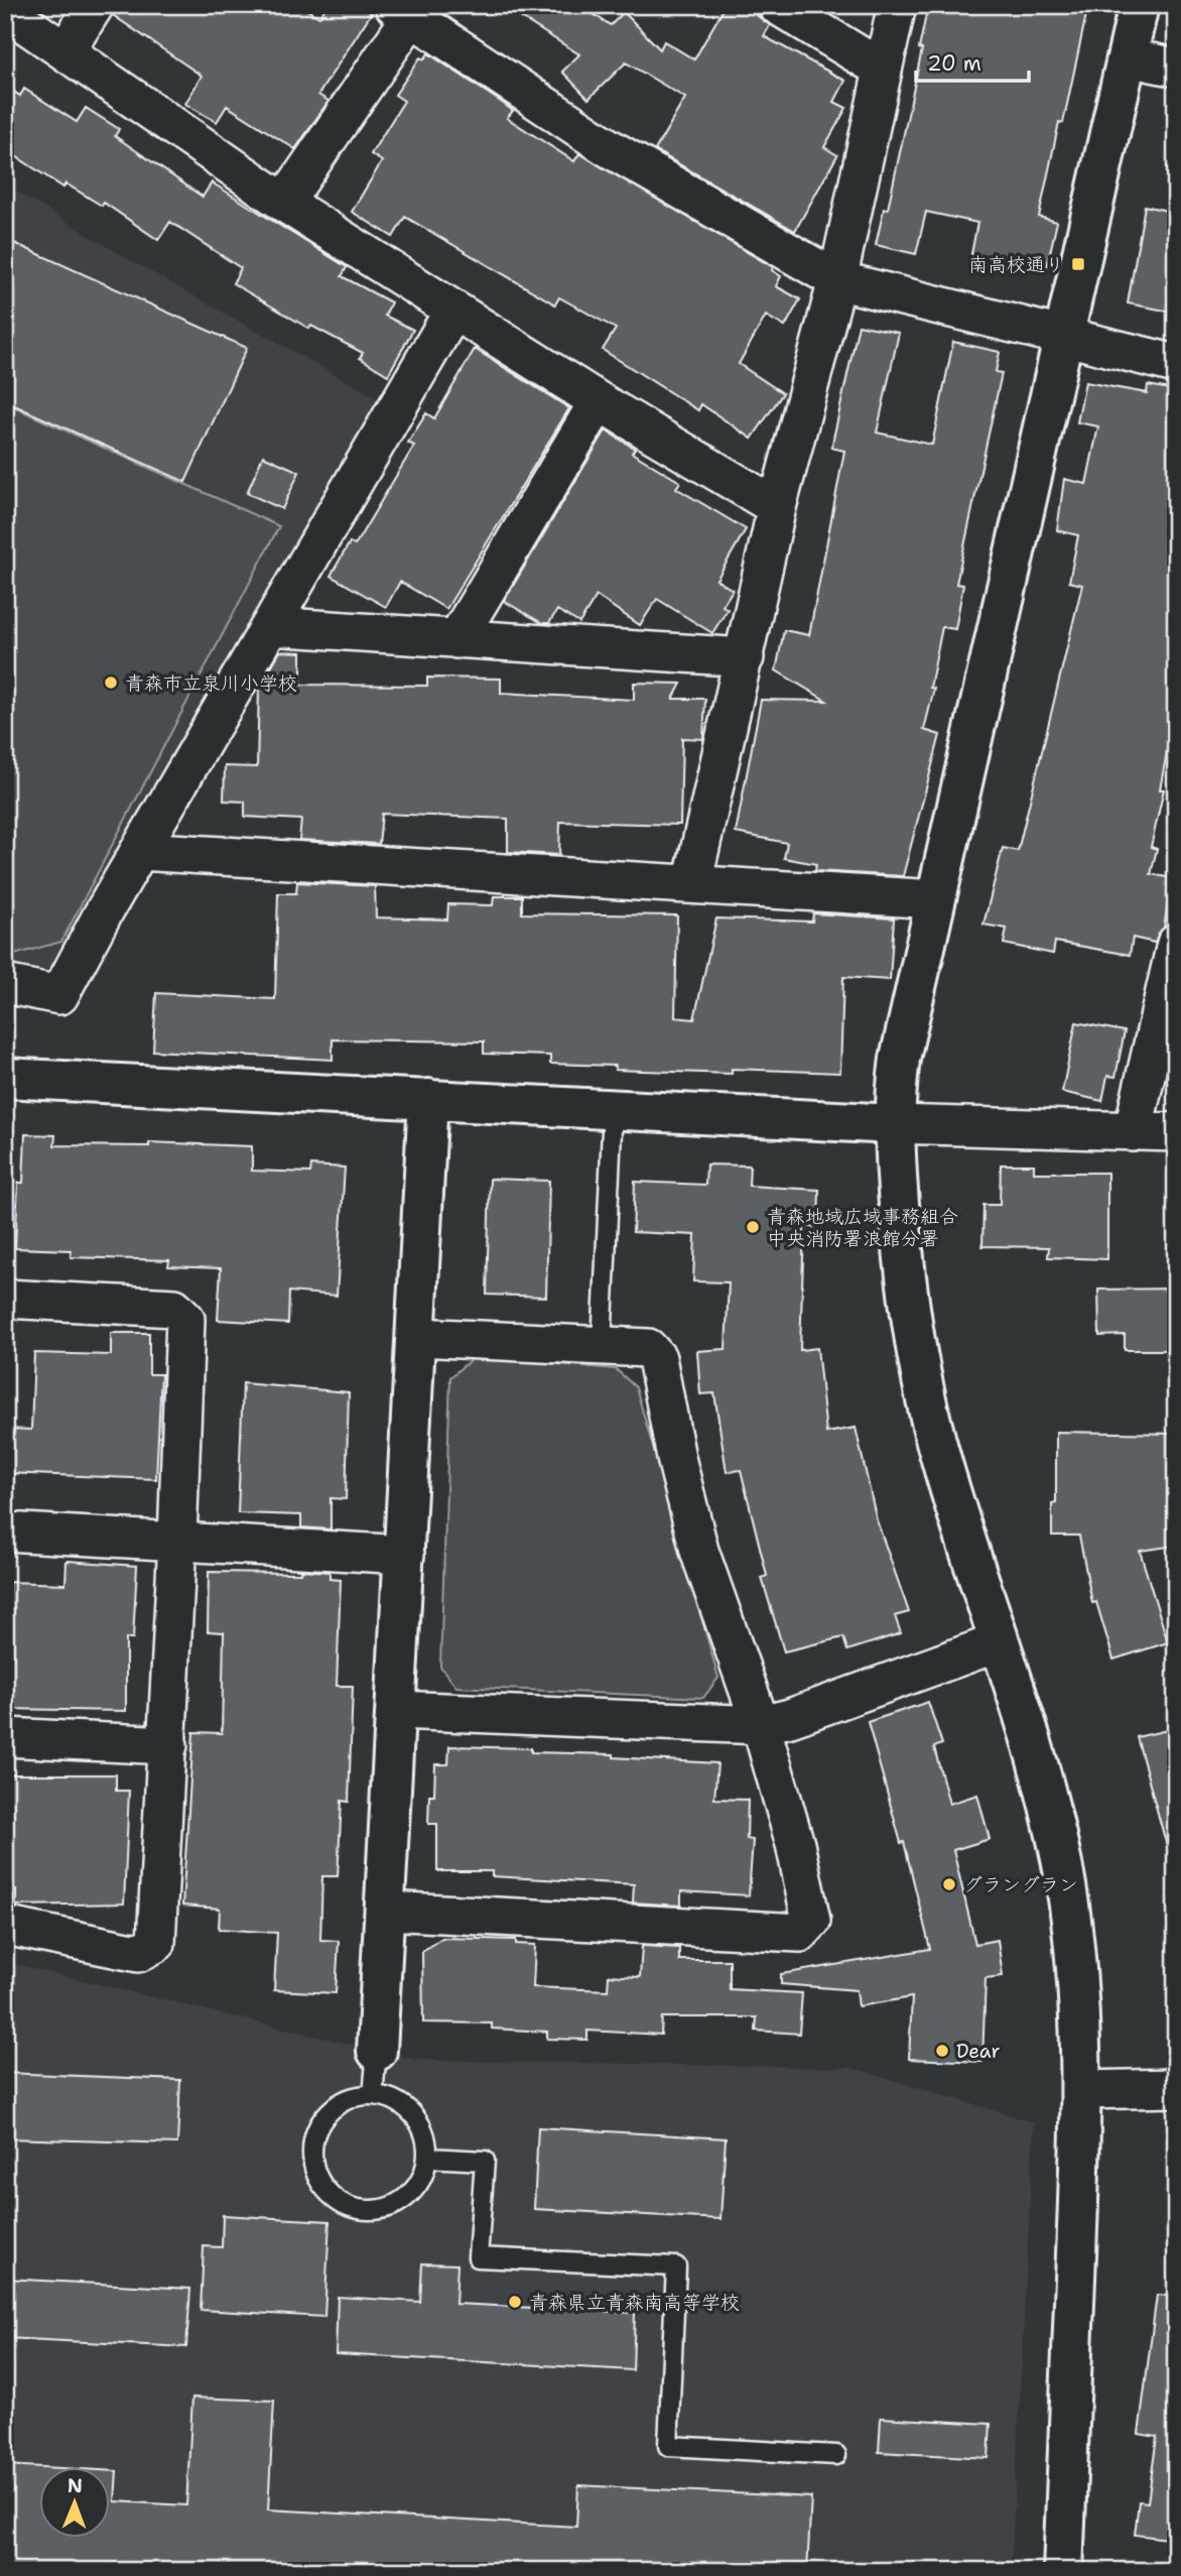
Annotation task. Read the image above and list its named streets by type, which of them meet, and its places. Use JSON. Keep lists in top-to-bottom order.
{
  "places": {
    "transit": ["南高校通り"],
    "other": [
      "青森市立泉川小学校",
      "青森地域広域事務組合 中央消防署浪館分署",
      "グラングラン",
      "Dear",
      "青森県立青森南高等学校"
    ]
  },
  "scale_bar": "20 m",
  "north": "top"
}
